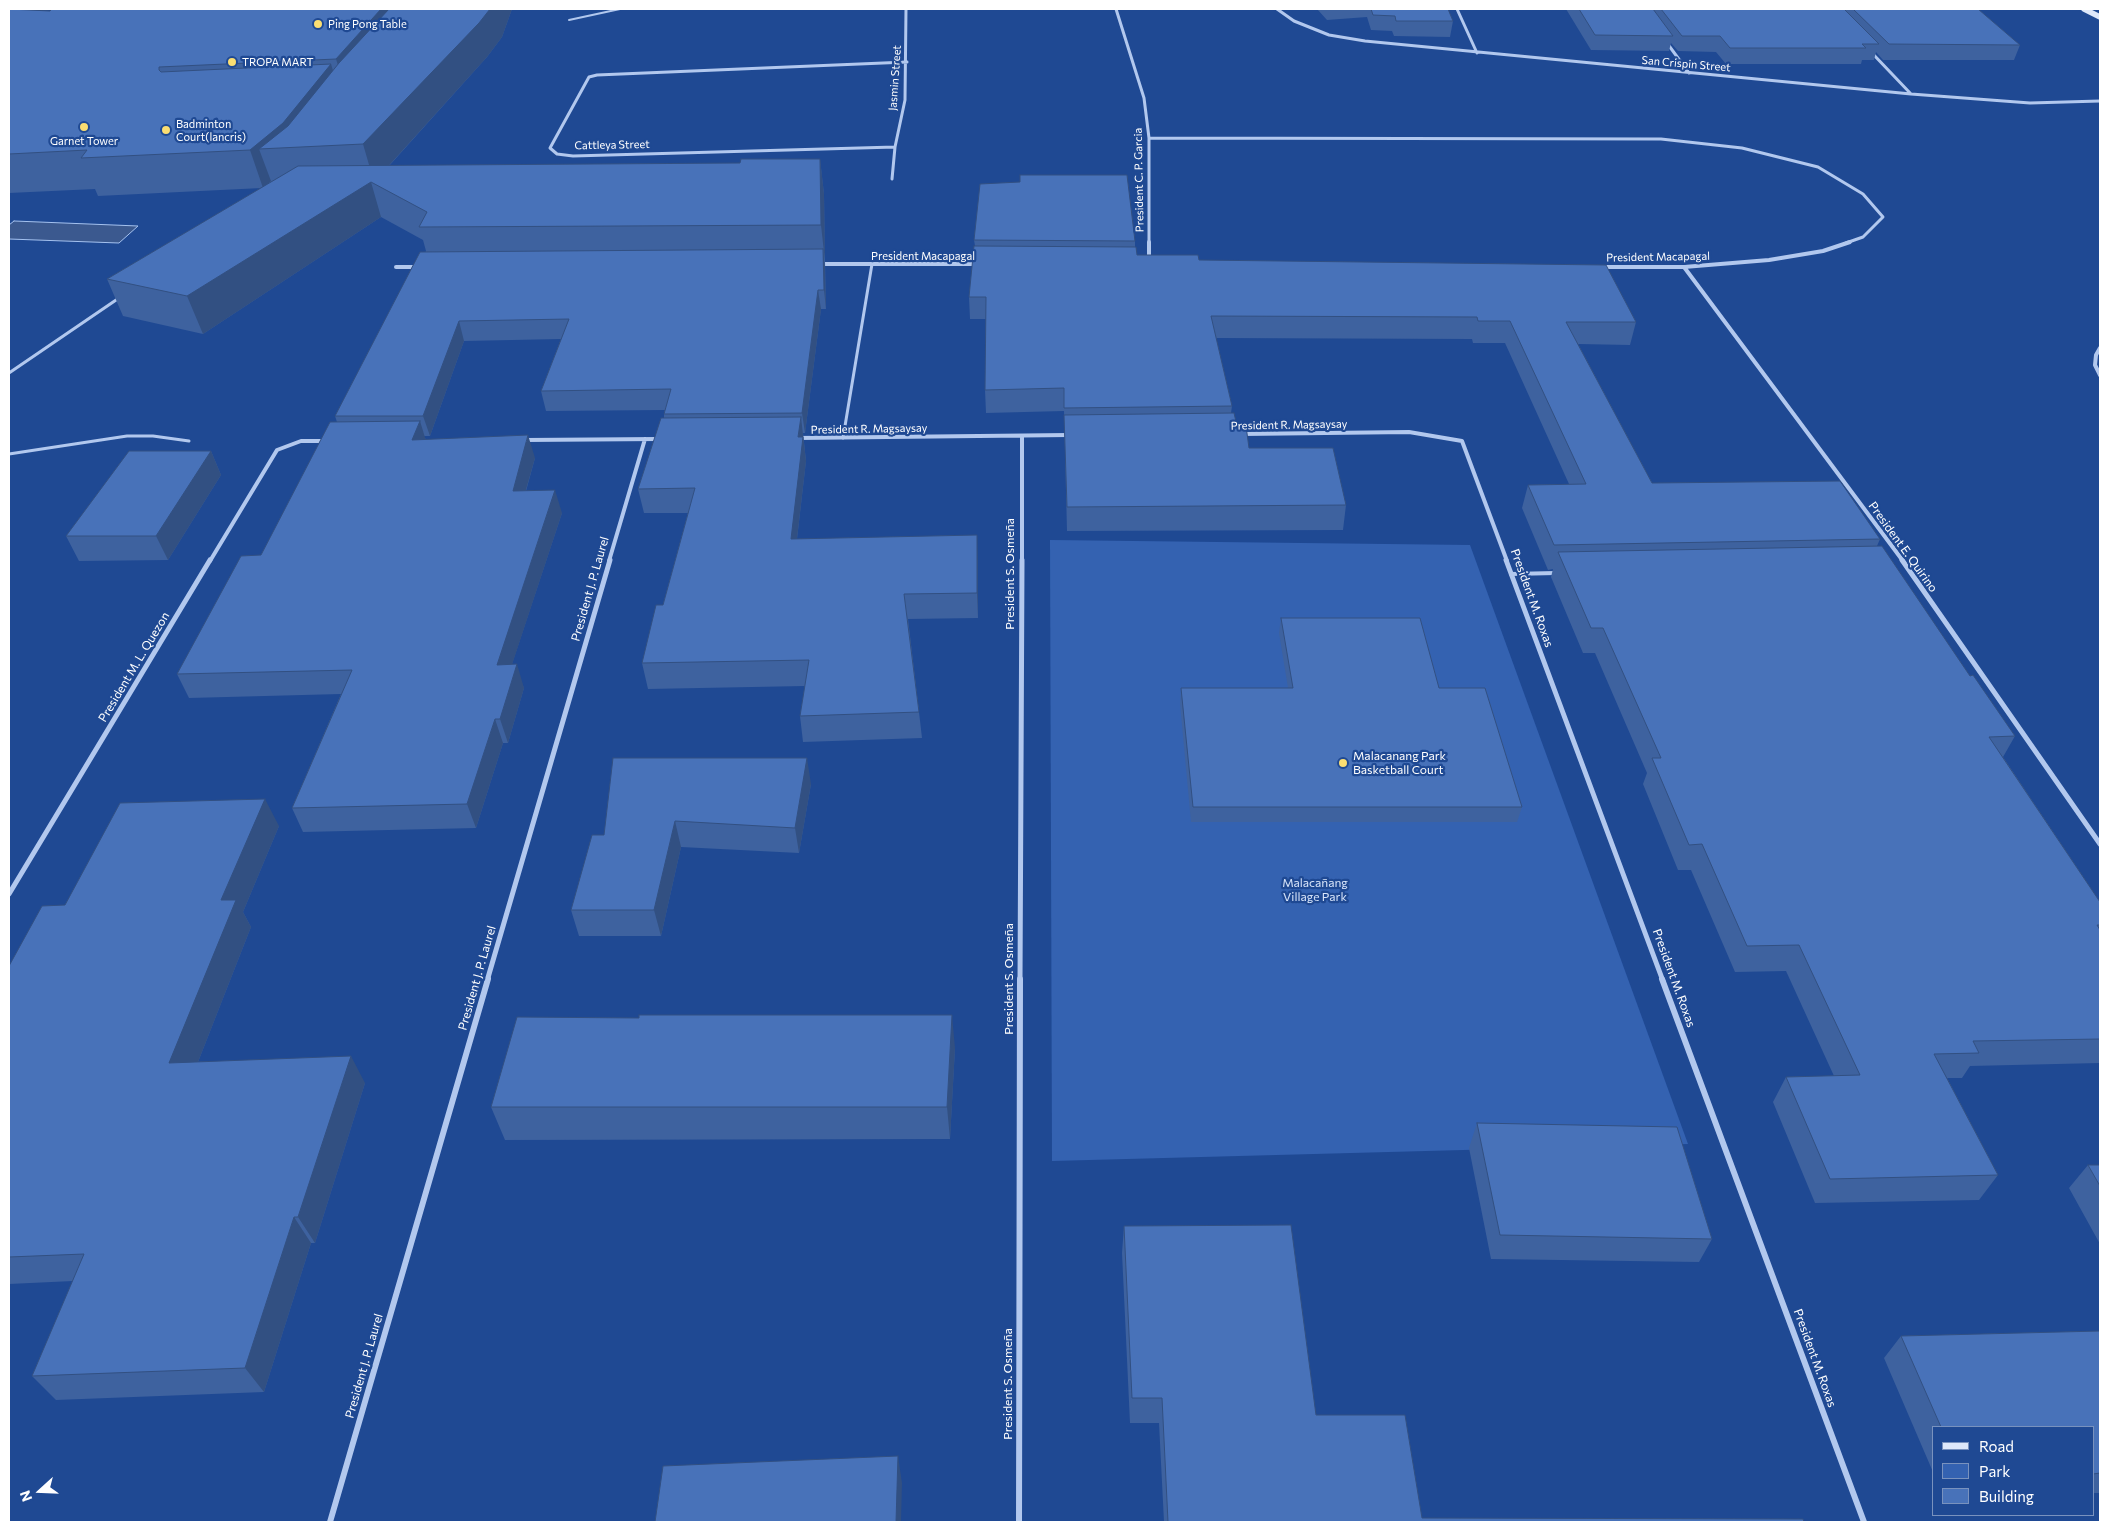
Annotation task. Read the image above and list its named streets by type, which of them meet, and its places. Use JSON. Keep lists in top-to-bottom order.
{
  "streets": {
    "street": [
      "San Crispin Street",
      "Jasmin Street",
      "Cattleya Street",
      "President C. P. Garcia",
      "President Macapagal",
      "President R. Magsaysay",
      "President E. Quirino",
      "President S. Osmeña",
      "President J. P. Laurel",
      "President M. Roxas",
      "President M. L. Quezon"
    ]
  },
  "crossings": [
    ["Jasmin Street", "Cattleya Street"],
    ["President C. P. Garcia", "President Macapagal"],
    ["President Macapagal", "President E. Quirino"],
    ["President R. Magsaysay", "President S. Osmeña"],
    ["President R. Magsaysay", "President M. Roxas"]
  ],
  "parks": ["Malacañang Village Park"],
  "places": [
    "Ping Pong Table",
    "TROPA MART",
    "Garnet Tower",
    "Badminton Court(lancris)",
    "Malacanang Park Basketball Court"
  ],
  "legend": ["Road", "Park", "Building"],
  "north": "left"
}
